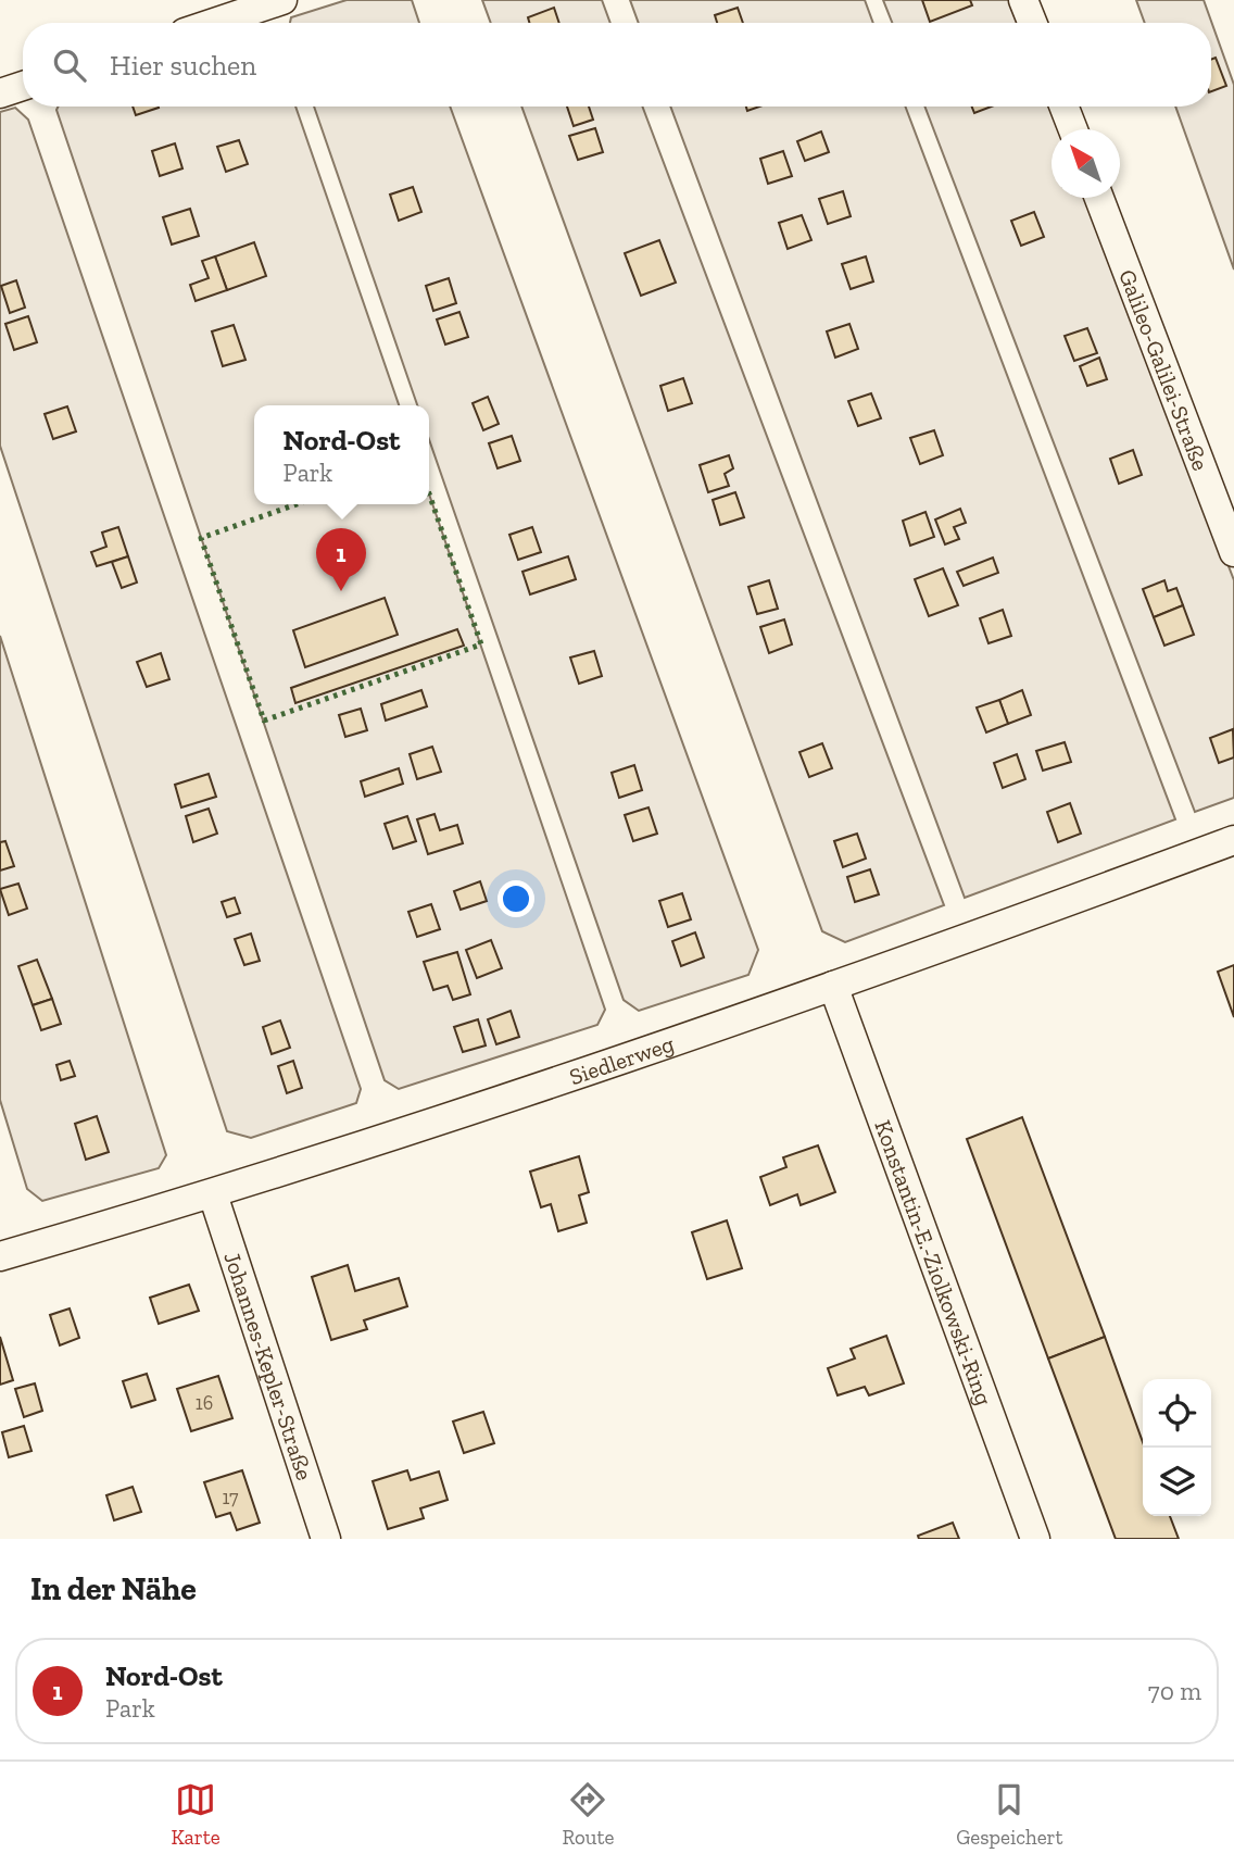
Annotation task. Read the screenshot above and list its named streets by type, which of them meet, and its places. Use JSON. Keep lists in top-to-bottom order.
{
  "streets": {
    "street": [
      "Galileo-Galilei-Straße",
      "Siedlerweg",
      "Konstantin-E.-Ziolkowski-Ring",
      "Johannes-Kepler-Straße"
    ]
  },
  "crossings": [
    ["Siedlerweg", "Konstantin-E.-Ziolkowski-Ring"],
    ["Siedlerweg", "Johannes-Kepler-Straße"]
  ],
  "house_numbers": ["16", "17"],
  "north": "top left",
  "page": {
    "search": "Hier suchen",
    "popup": ["Nord-Ost", "Park"],
    "pins": "1",
    "heading": "In der Nähe",
    "list": [
      {
        "mark": "1",
        "name": "Nord-Ost",
        "note": "Park",
        "value": "70 m"
      }
    ],
    "nav": ["Karte", "Route", "Gespeichert"]
  }
}
